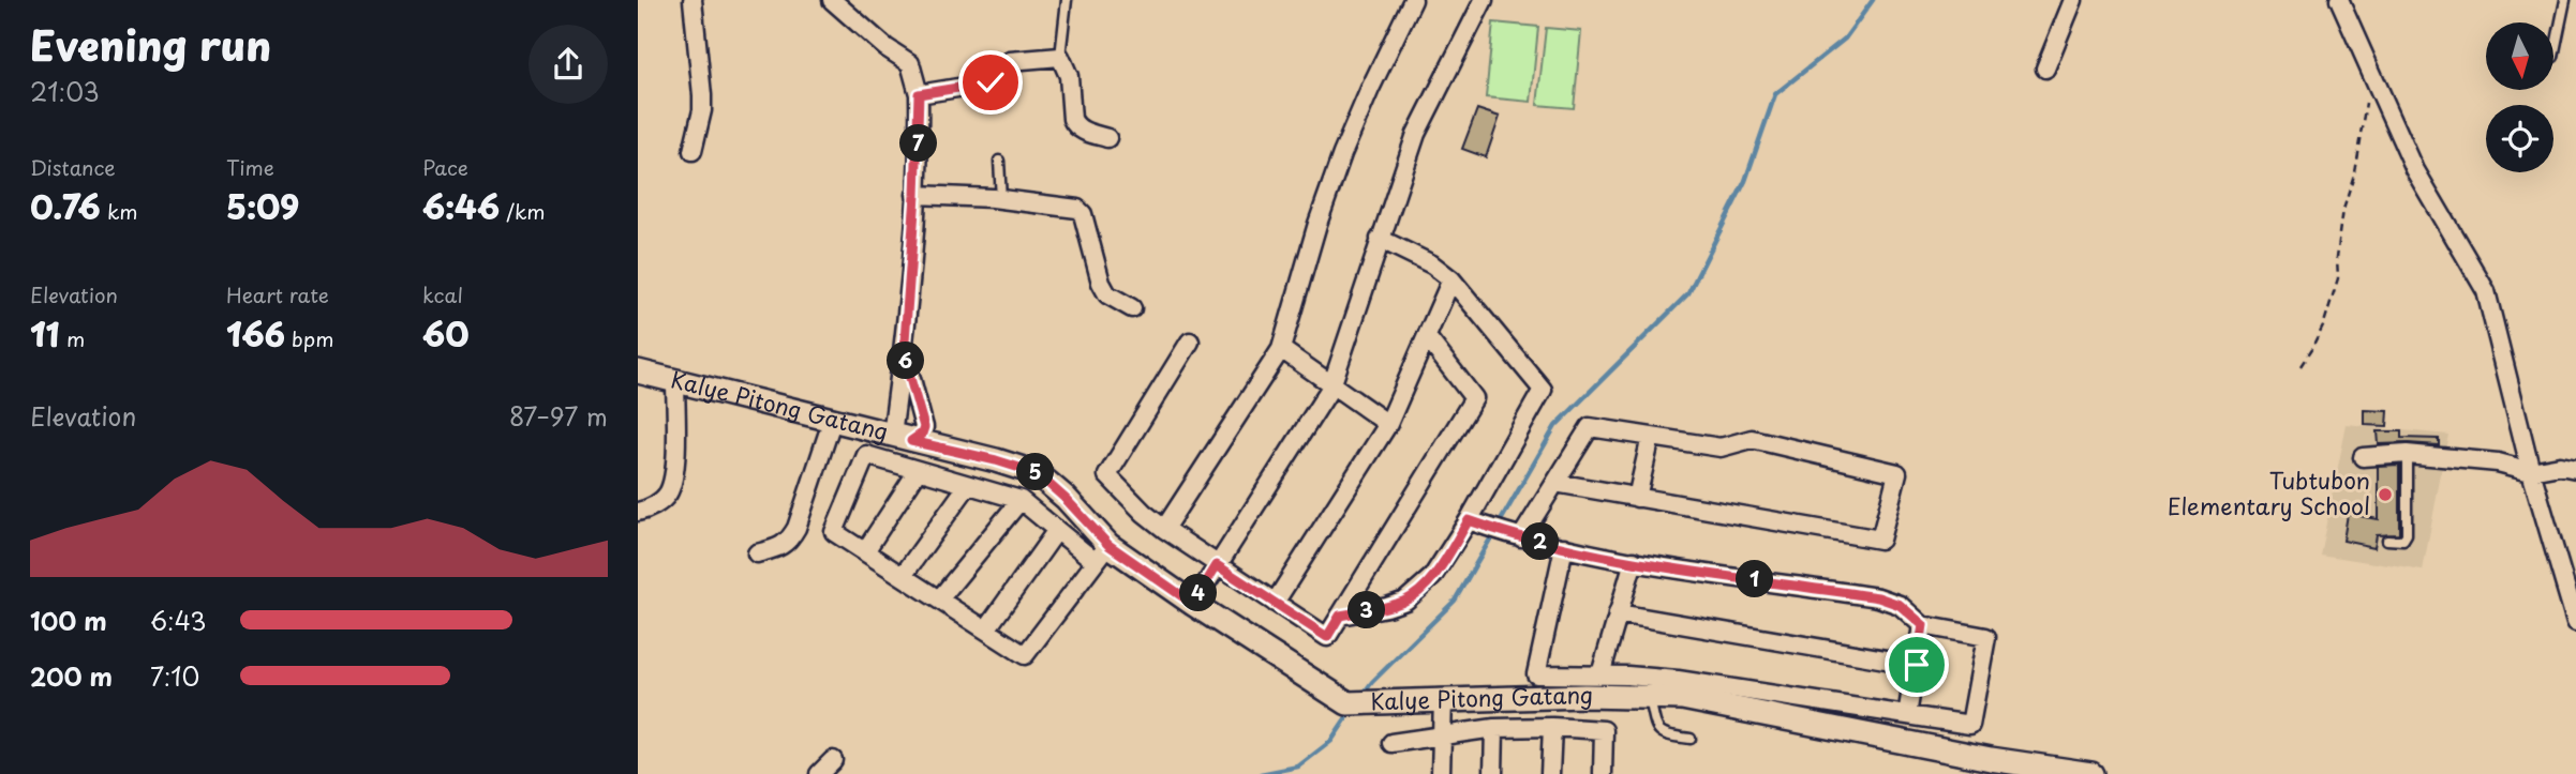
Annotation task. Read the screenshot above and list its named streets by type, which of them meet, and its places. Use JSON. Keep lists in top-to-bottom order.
{
  "streets": {
    "street": ["Kalye Pitong Gatang"]
  },
  "places": ["Tubtubon Elementary School"],
  "north": "bottom",
  "page": {
    "heading": ["Evening run", "21:03"],
    "pins": [
      "7",
      "6",
      "5",
      "2",
      "1",
      "4",
      "3"
    ],
    "stats": [
      ["Distance", "0.76 km"],
      ["Time", "5:09"],
      ["Pace", "6:46 /km"],
      ["Elevation", "11 m"],
      ["Heart rate", "166 bpm"],
      ["kcal", "60"]
    ],
    "chart": ["Elevation", "87–97 m"],
    "list": [
      {
        "name": "100 m",
        "note": "6:43"
      },
      {
        "name": "200 m",
        "note": "7:10"
      }
    ]
  }
}
